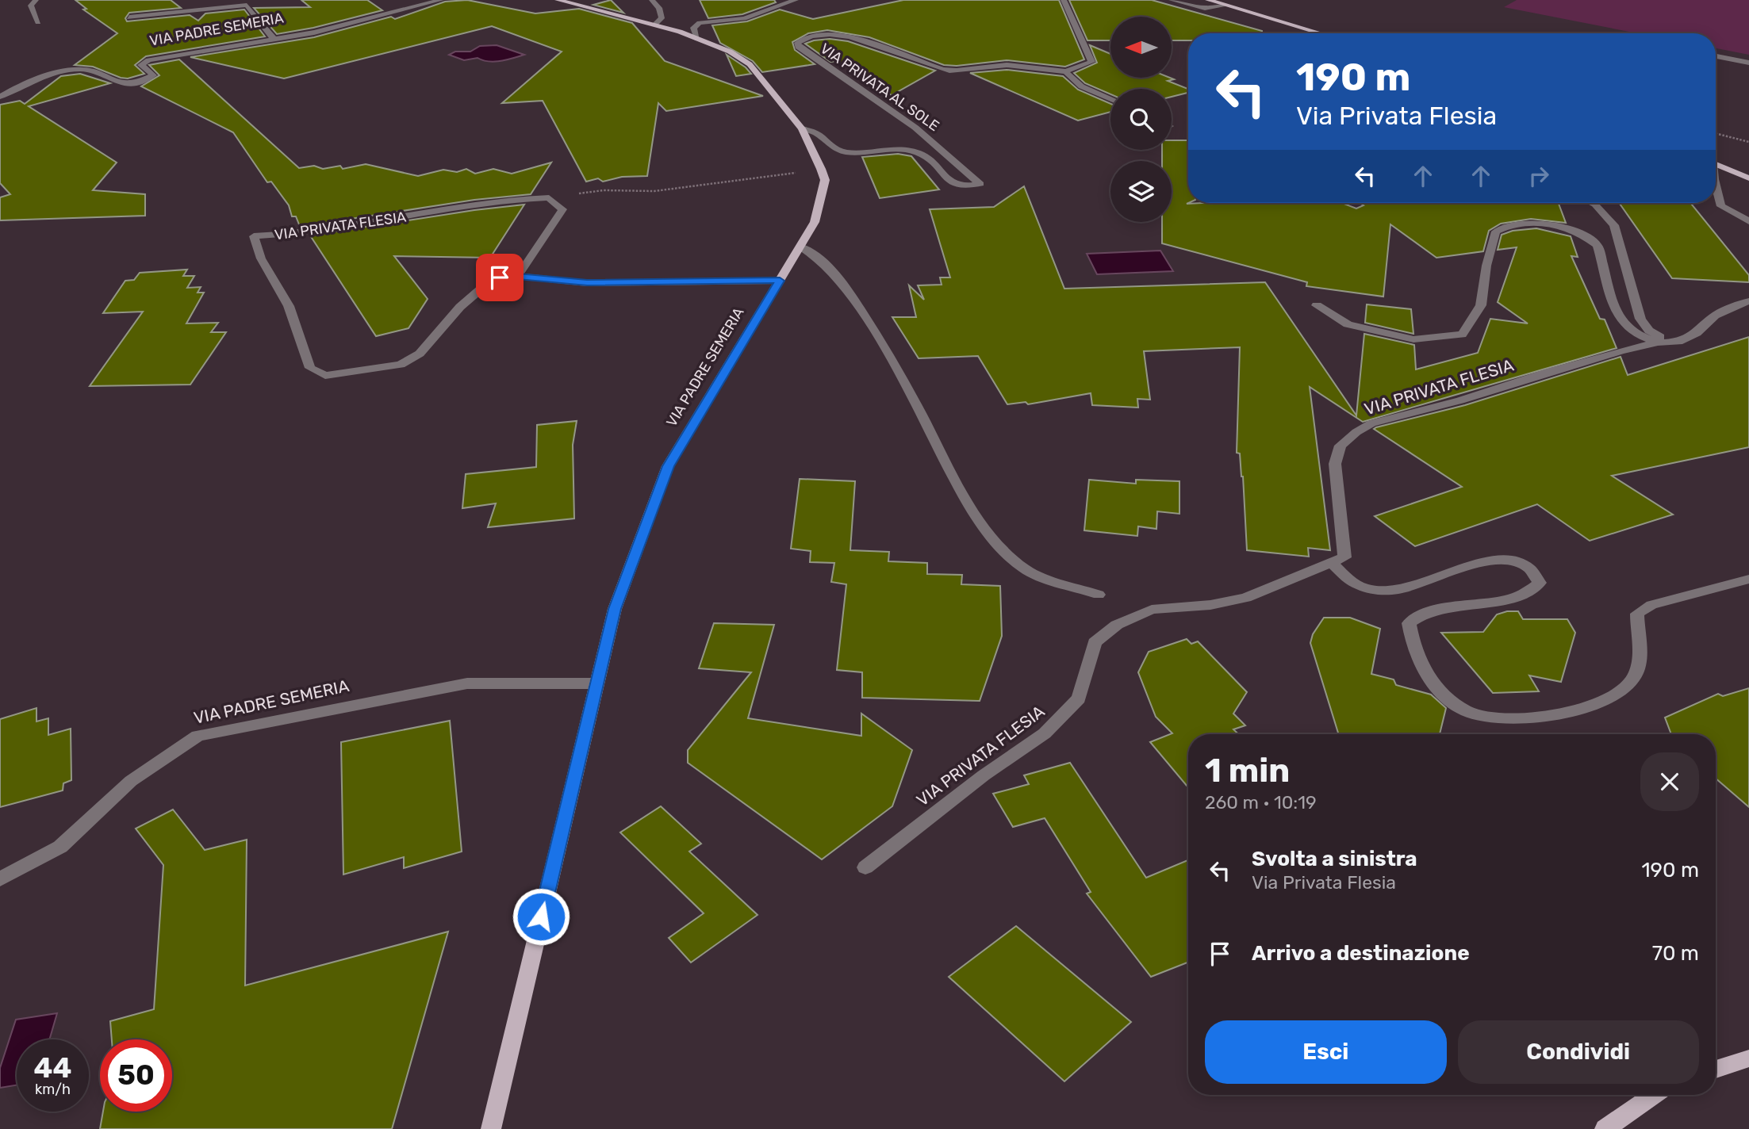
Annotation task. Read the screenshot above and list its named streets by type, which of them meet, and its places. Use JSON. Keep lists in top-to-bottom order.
{
  "streets": {
    "main road": ["VIA PADRE SEMERIA"],
    "street": ["VIA PRIVATA AL SOLE", "VIA PRIVATA FLESIA"]
  },
  "crossings": [
    ["VIA PADRE SEMERIA", "VIA PRIVATA AL SOLE"],
    ["VIA PADRE SEMERIA", "VIA PRIVATA FLESIA"]
  ],
  "north": "left",
  "page": {
    "turn": ["190 m", "Via Privata Flesia"],
    "heading": ["1 min", "260 m · 10:19"],
    "list": [
      {
        "name": "Svolta a sinistra",
        "note": "Via Privata Flesia",
        "value": "190 m"
      },
      {
        "name": "Arrivo a destinazione",
        "value": "70 m"
      }
    ],
    "buttons": ["Esci", "Condividi"],
    "speed": "44 km/h",
    "limit": "50"
  }
}
